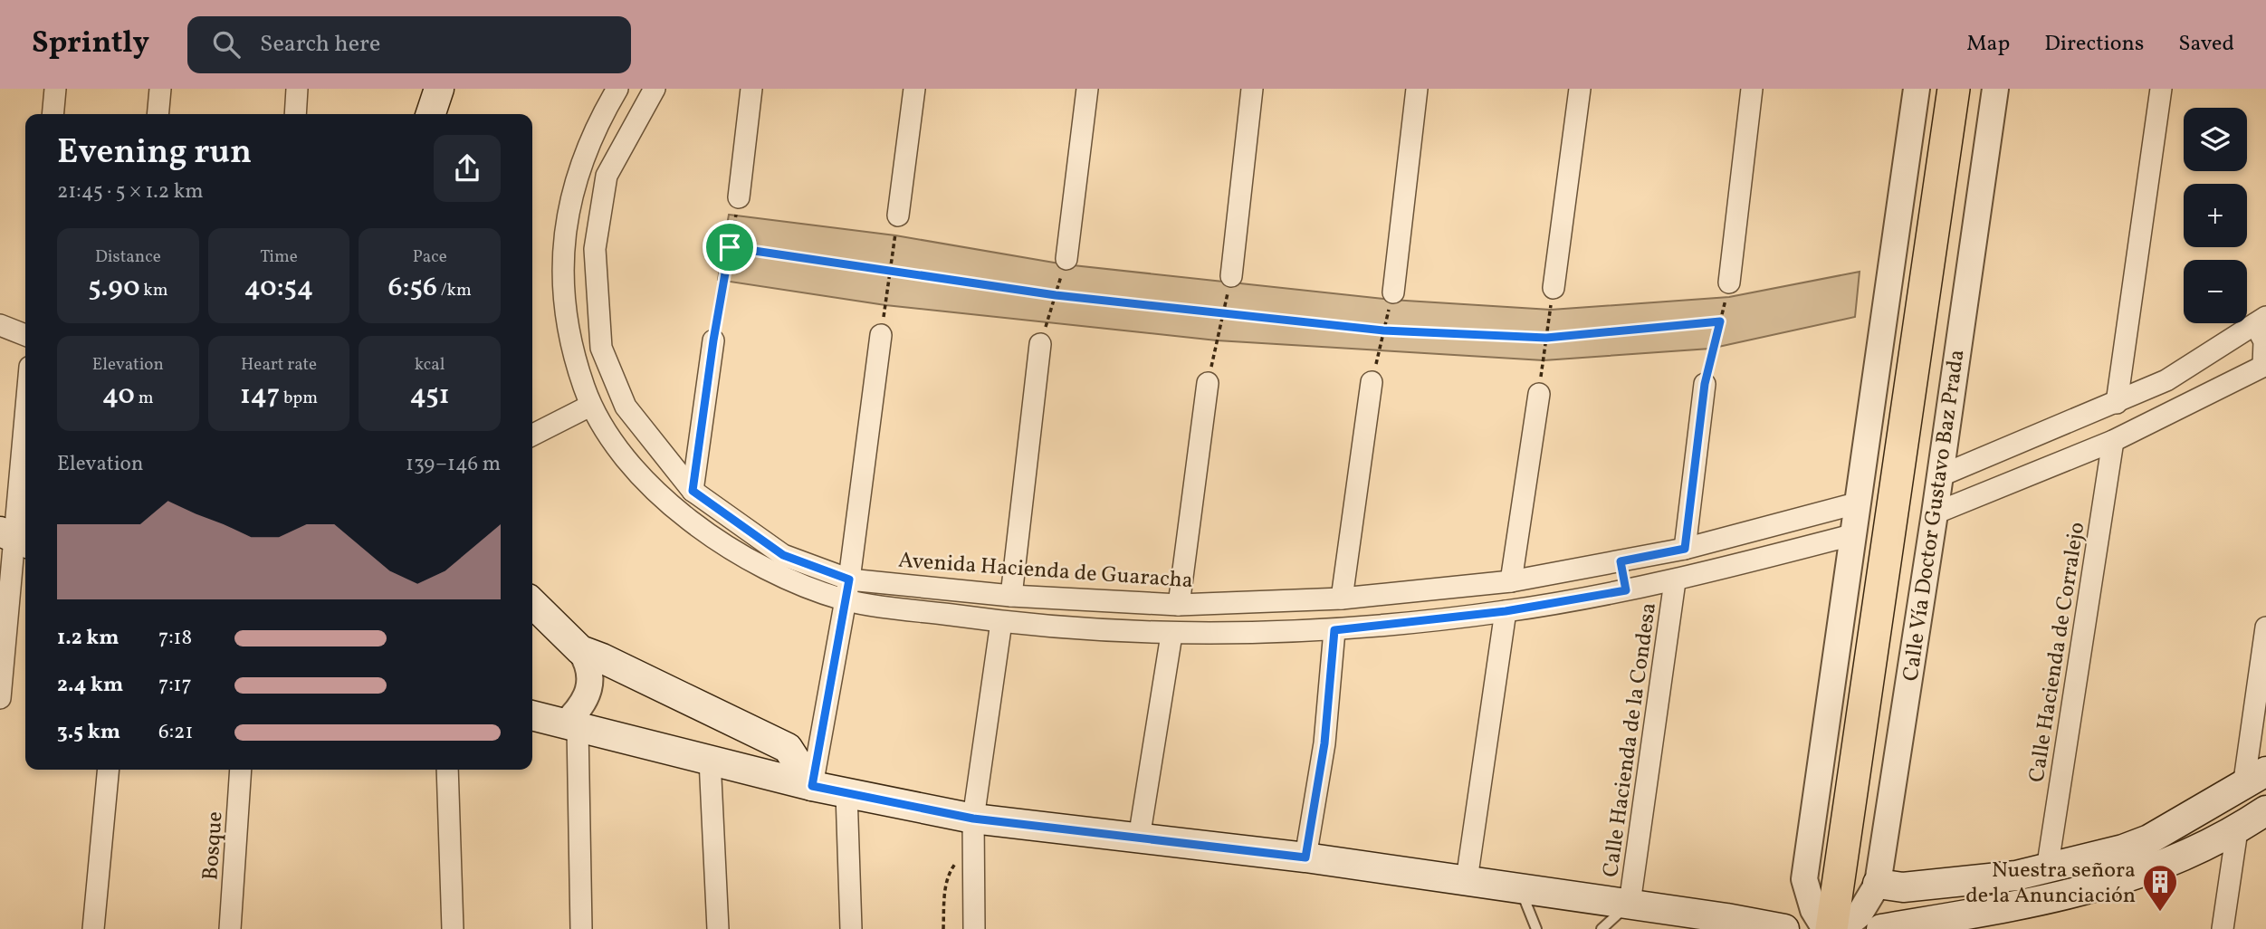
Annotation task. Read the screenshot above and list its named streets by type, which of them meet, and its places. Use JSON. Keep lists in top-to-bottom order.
{
  "streets": {
    "main road": ["Calle Vía Doctor Gustavo Baz Prada"],
    "street": [
      "Avenida Hacienda de Guaracha",
      "Calle Hacienda de Corralejo",
      "Calle Hacienda de la Condesa",
      "Bosque"
    ]
  },
  "places": {
    "building": ["Nuestra señora de la Anunciación"]
  },
  "page": {
    "header": "Sprintly",
    "search": "Search here",
    "nav": ["Map", "Directions", "Saved"],
    "map_buttons": ["+", "−"],
    "heading": ["Evening run", "21:45 · 5 × 1.2 km"],
    "stats": [
      ["Distance", "5.90 km"],
      ["Time", "40:54"],
      ["Pace", "6:56 /km"],
      ["Elevation", "40 m"],
      ["Heart rate", "147 bpm"],
      ["kcal", "451"]
    ],
    "chart": ["Elevation", "139–146 m"],
    "list": [
      {
        "name": "1.2 km",
        "note": "7:18"
      },
      {
        "name": "2.4 km",
        "note": "7:17"
      },
      {
        "name": "3.5 km",
        "note": "6:21"
      }
    ]
  }
}
